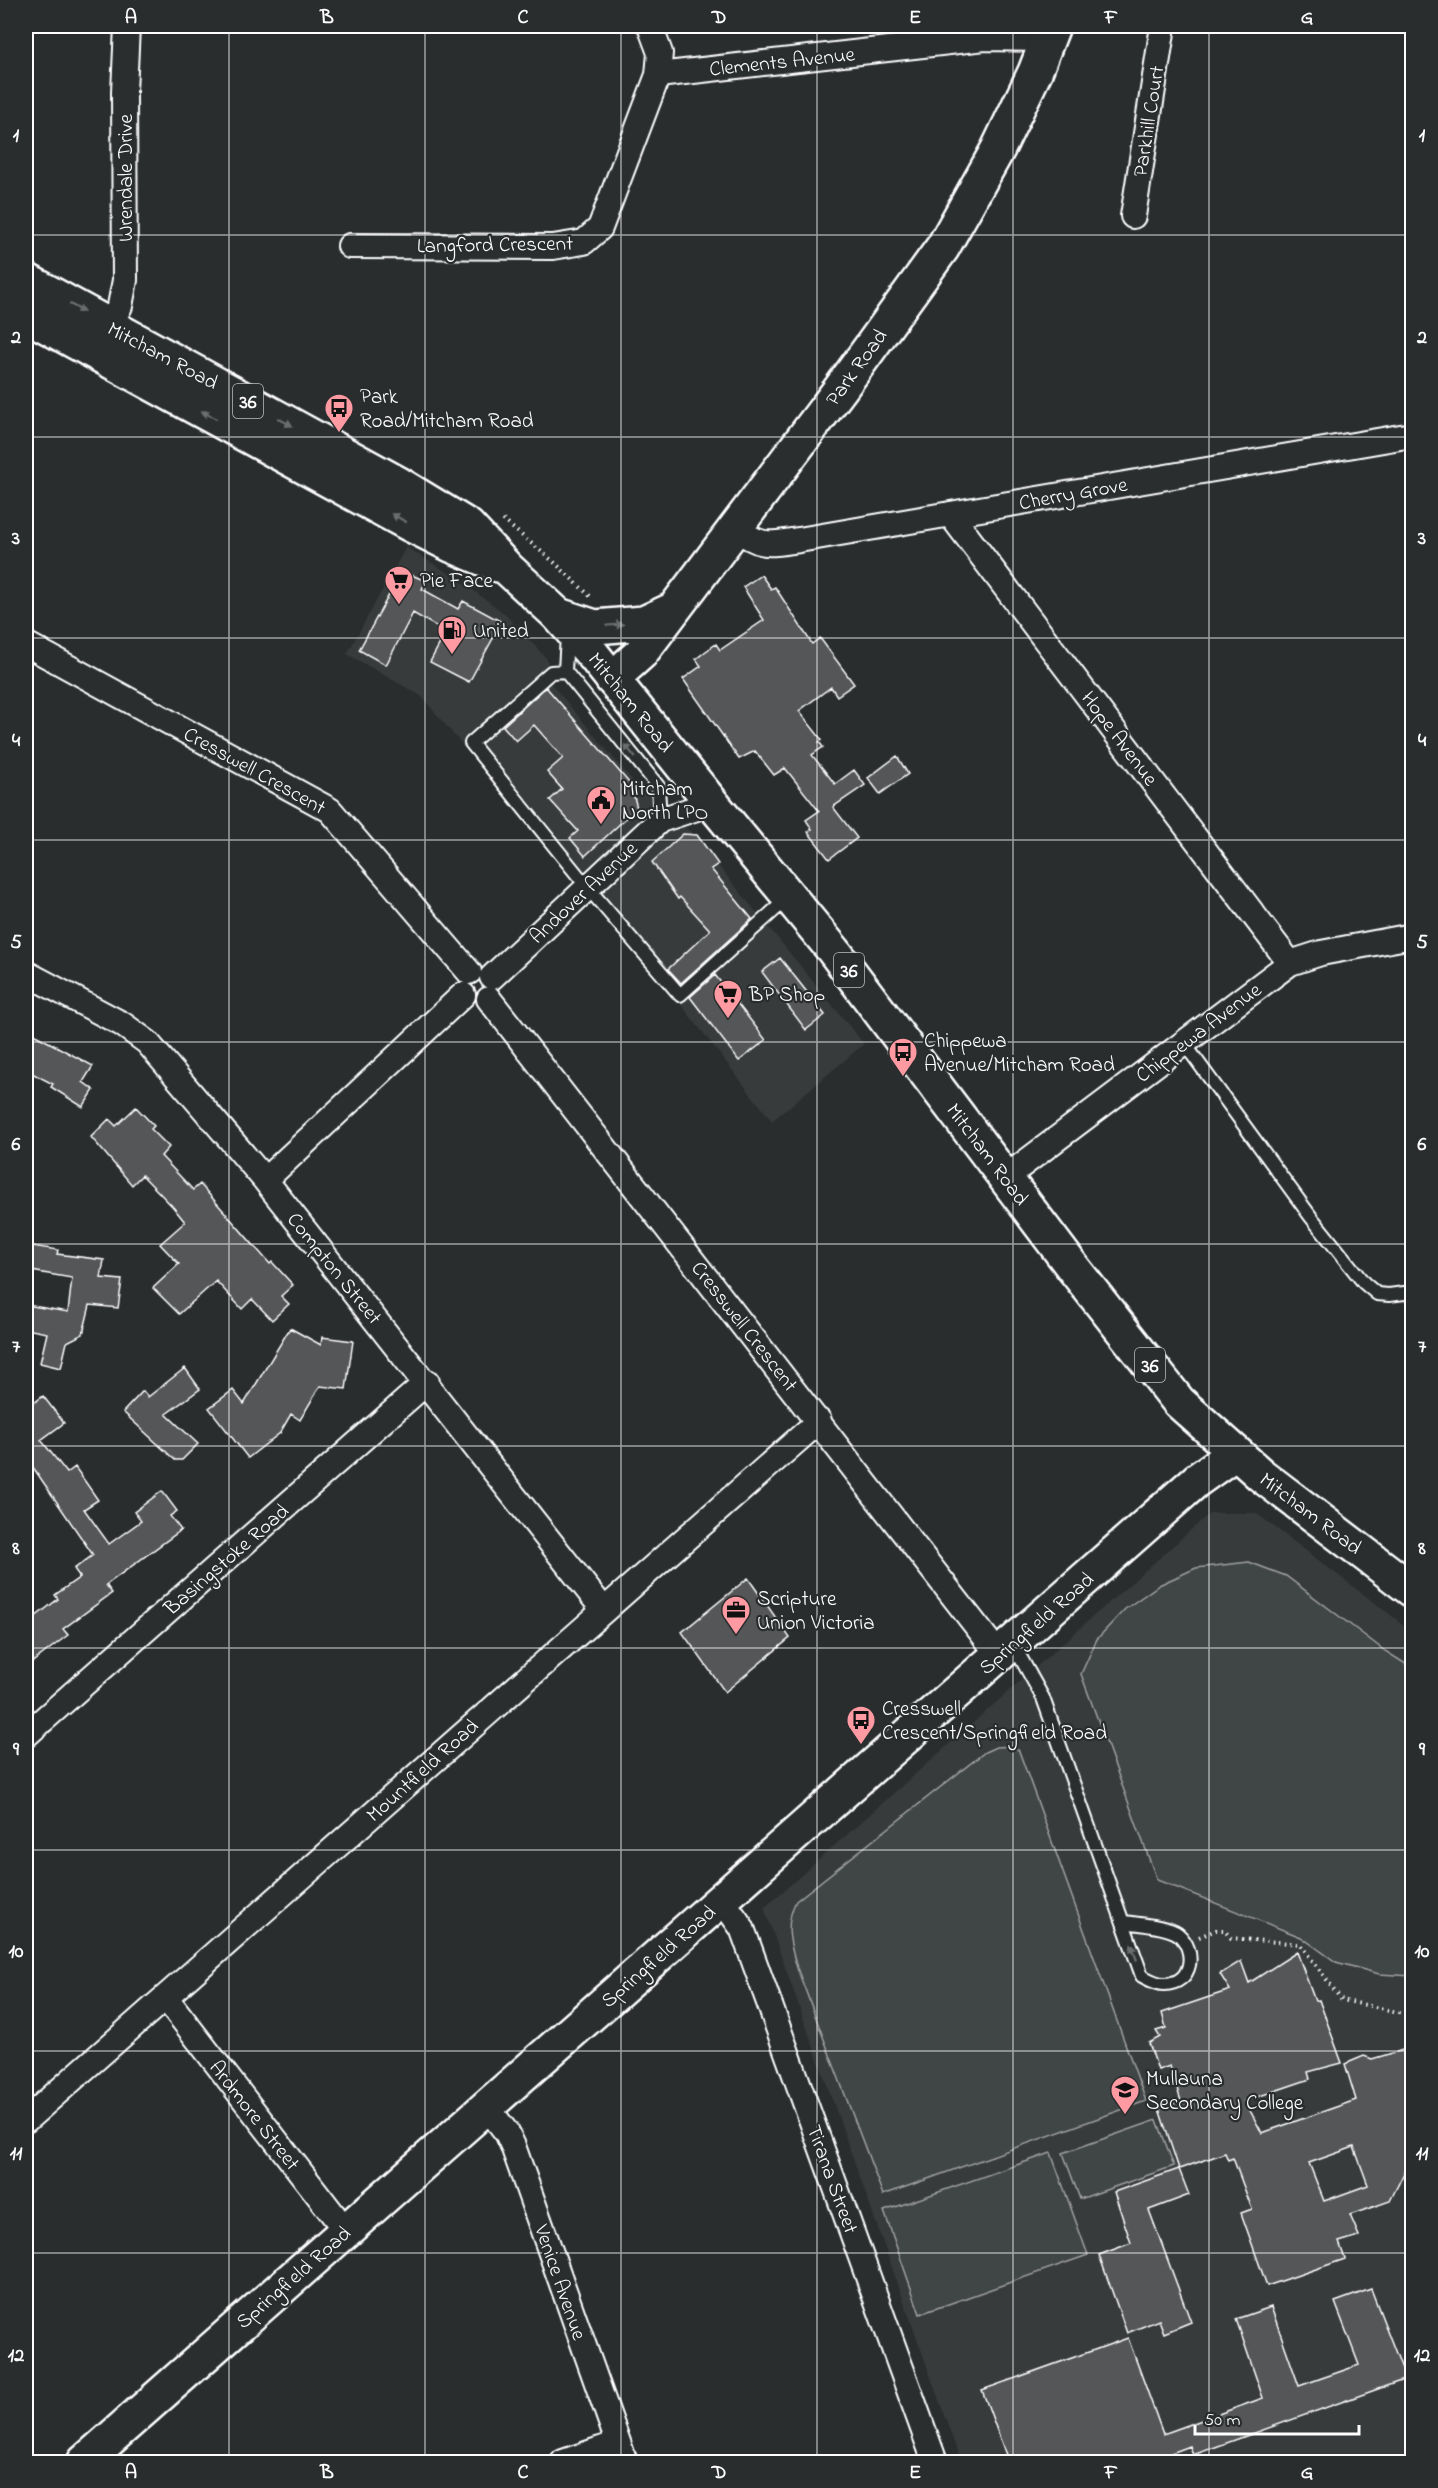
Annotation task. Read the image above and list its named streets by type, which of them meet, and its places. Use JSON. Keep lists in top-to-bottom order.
{
  "streets": {
    "main road": [
      "Mitcham Road",
      "Park Road",
      "36",
      "Springfield Road"
    ],
    "street": [
      "Clements Avenue",
      "Parkhill Court",
      "Wrendale Drive",
      "Langford Crescent",
      "Cherry Grove",
      "Hope Avenue",
      "Cresswell Crescent",
      "Andover Avenue",
      "Chippewa Avenue",
      "Compton Street",
      "Basingstoke Road",
      "Mountfield Road",
      "Ardmore Street",
      "Tirana Street",
      "Venice Avenue"
    ]
  },
  "crossings": [
    ["Clements Avenue", "Langford Crescent"],
    ["Clements Avenue", "Park Road"],
    ["Wrendale Drive", "Mitcham Road"],
    ["Mitcham Road", "Park Road"],
    ["Mitcham Road", "Andover Avenue"],
    ["Mitcham Road", "Chippewa Avenue"],
    ["Mitcham Road", "Springfield Road"],
    ["Park Road", "Cherry Grove"],
    ["Cherry Grove", "Hope Avenue"],
    ["Hope Avenue", "Chippewa Avenue"],
    ["Cresswell Crescent", "Andover Avenue"],
    ["Cresswell Crescent", "Springfield Road"],
    ["Cresswell Crescent", "Mountfield Road"],
    ["Compton Street", "Basingstoke Road"],
    ["Compton Street", "Mountfield Road"],
    ["Springfield Road", "Ardmore Street"],
    ["Springfield Road", "Tirana Street"],
    ["Springfield Road", "Venice Avenue"],
    ["Mountfield Road", "Ardmore Street"]
  ],
  "places": {
    "bus stop": ["Park Road/Mitcham Road", "Chippewa Avenue/Mitcham Road", "Cresswell Crescent/Springfield Road"],
    "supermarket": ["Pie Face", "BP Shop"],
    "fuel station": ["United"],
    "public building": ["Mitcham North LPO"],
    "office": ["Scripture Union Victoria"],
    "school or university": ["Mullauna Secondary College"]
  },
  "scale_bar": "50 m",
  "grid": {
    "columns": [
      "A",
      "B",
      "C",
      "D",
      "E",
      "F",
      "G"
    ],
    "rows": [
      "1",
      "2",
      "3",
      "4",
      "5",
      "6",
      "7",
      "8",
      "9",
      "10",
      "11",
      "12"
    ]
  }
}
